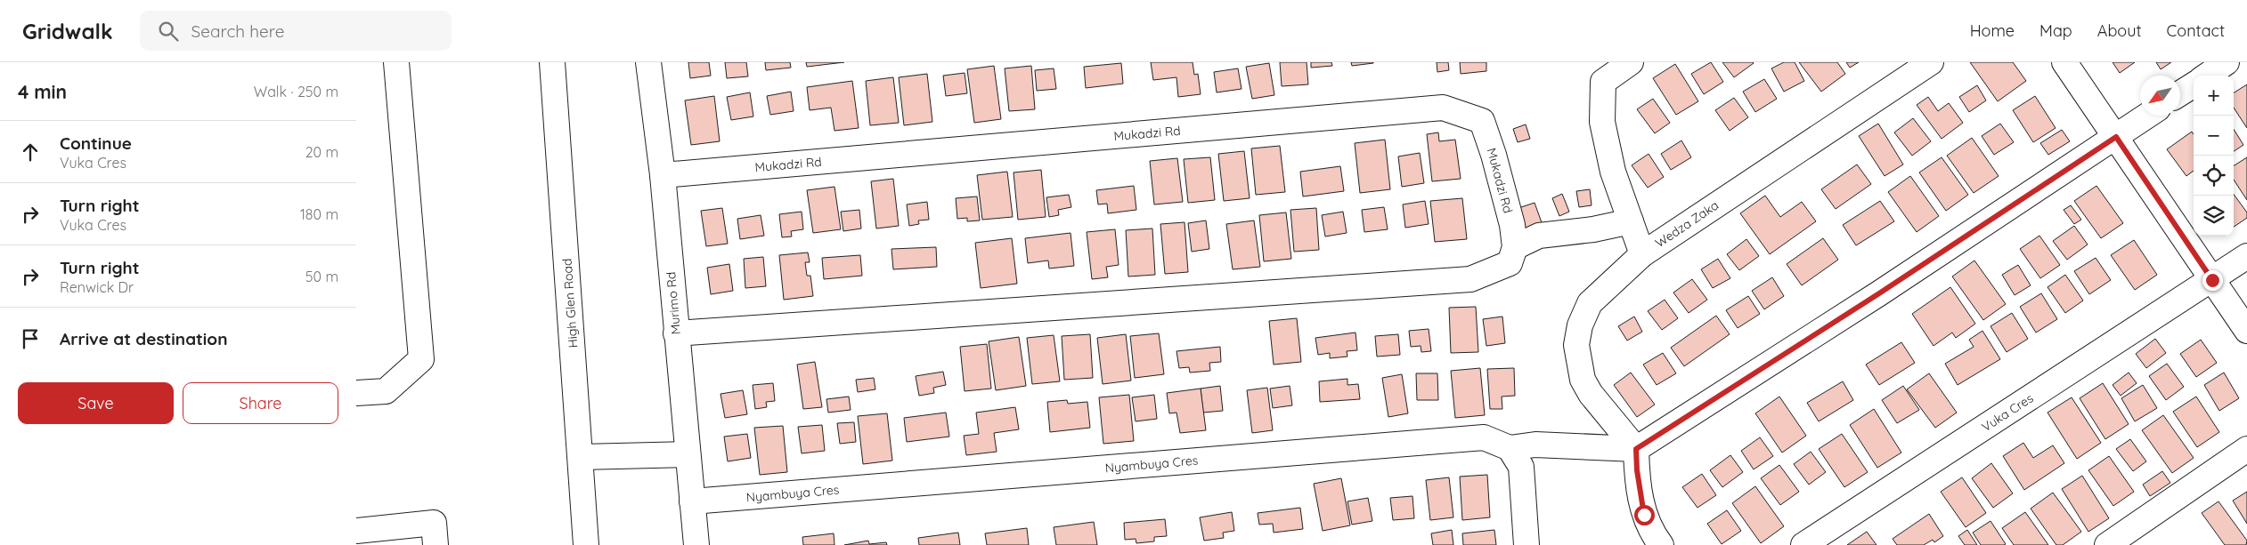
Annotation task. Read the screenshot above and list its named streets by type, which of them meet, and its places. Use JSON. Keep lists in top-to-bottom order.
{
  "streets": {
    "street": [
      "Mukadzi Rd",
      "Wedza Zaka",
      "High Glen Road",
      "Murimo Rd",
      "Vuka Cres",
      "Nyambuya Cres"
    ]
  },
  "crossings": [
    ["Mukadzi Rd", "Murimo Rd"],
    ["Murimo Rd", "Nyambuya Cres"]
  ],
  "north": "bottom left",
  "page": {
    "header": "Gridwalk",
    "search": "Search here",
    "nav": [
      "Home",
      "Map",
      "About",
      "Contact"
    ],
    "heading": ["4 min", "Walk · 250 m"],
    "map_buttons": ["+", "−"],
    "list": [
      ["Continue", "Vuka Cres", "20 m"],
      ["Turn right", "Vuka Cres", "180 m"],
      ["Turn right", "Renwick Dr", "50 m"],
      "Arrive at destination"
    ],
    "buttons": ["Save", "Share"]
  }
}
